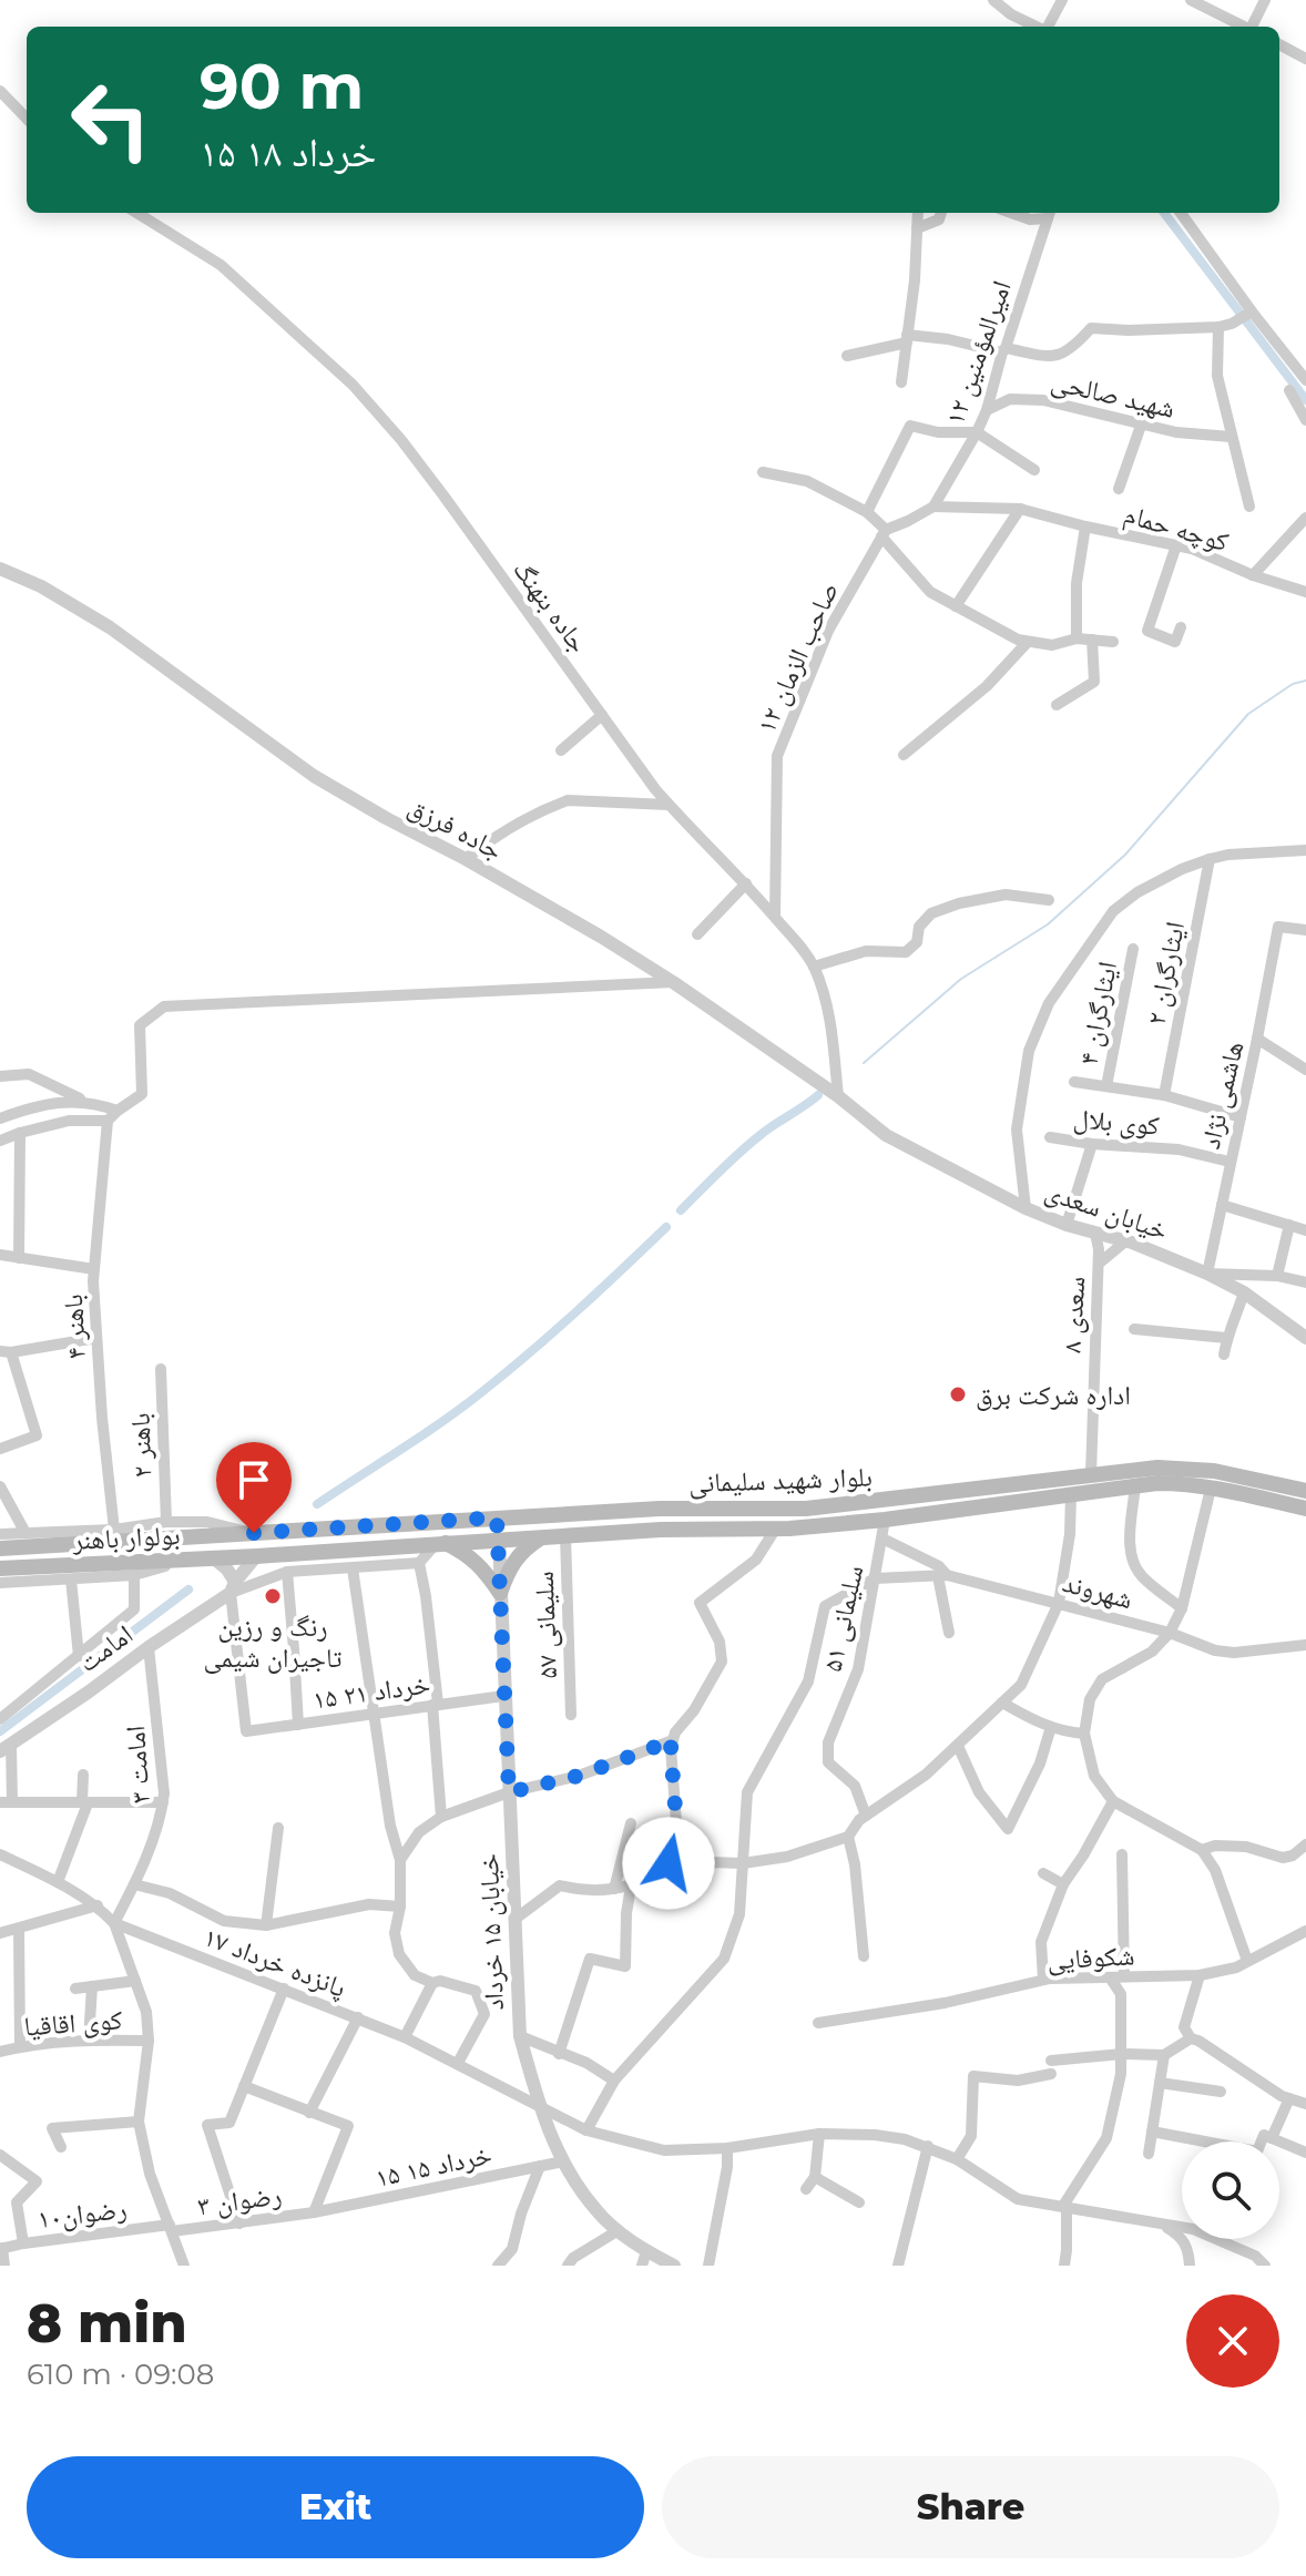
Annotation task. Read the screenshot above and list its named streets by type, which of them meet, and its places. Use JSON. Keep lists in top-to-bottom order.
{
  "streets": {
    "main road": ["بلوار شهید سلیمانی", "بولوار باهنر"],
    "street": [
      "امیرالمؤمنین ۱۲",
      "شهید صالحی",
      "کوچه حمام",
      "جاده بنهنگ",
      "صاحب الزمان ۱۲",
      "جاده فرزق",
      "ایثارگران ۲",
      "ایثارگران ۴",
      "هاشمی نژاد",
      "کوی بلال",
      "خیابان سعدی",
      "سعدی ۸",
      "باهنر ۴",
      "باهنر ۲",
      "شهروند",
      "سلیمانی ۵۱",
      "سلیمانی ۵۷",
      "امامت",
      "۱۵ خرداد ۲١",
      "امامت ۳",
      "خیابان ۱۵ خرداد",
      "شکوفایی",
      "پانزده خرداد ۱۷",
      "کوی اقاقیا",
      "۱۵ خرداد ۱۵",
      "رضوان ۳",
      "رضوان۱۰"
    ]
  },
  "crossings": [
    ["امیرالمؤمنین ۱۲", "شهید صالحی"],
    ["امیرالمؤمنین ۱۲", "کوچه حمام"],
    ["جاده بنهنگ", "صاحب الزمان ۱۲"],
    ["جاده بنهنگ", "جاده فرزق"],
    ["جاده فرزق", "خیابان سعدی"],
    ["ایثارگران ۲", "کوی بلال"],
    ["ایثارگران ۴", "کوی بلال"],
    ["هاشمی نژاد", "کوی بلال"],
    ["هاشمی نژاد", "خیابان سعدی"],
    ["خیابان سعدی", "سعدی ۸"],
    ["سعدی ۸", "بلوار شهید سلیمانی"],
    ["بلوار شهید سلیمانی", "بولوار باهنر"],
    ["بلوار شهید سلیمانی", "سلیمانی ۵۱"],
    ["بلوار شهید سلیمانی", "سلیمانی ۵۷"],
    ["بلوار شهید سلیمانی", "امامت"],
    ["بلوار شهید سلیمانی", "خیابان ۱۵ خرداد"],
    ["بولوار باهنر", "امامت"],
    ["شهروند", "سلیمانی ۵۱"],
    ["امامت", "۱۵ خرداد ۲١"],
    ["امامت", "امامت ۳"],
    ["۱۵ خرداد ۲١", "خیابان ۱۵ خرداد"],
    ["امامت ۳", "پانزده خرداد ۱۷"],
    ["خیابان ۱۵ خرداد", "پانزده خرداد ۱۷"],
    ["خیابان ۱۵ خرداد", "۱۵ خرداد ۱۵"],
    ["۱۵ خرداد ۱۵", "رضوان ۳"],
    ["رضوان ۳", "رضوان۱۰"]
  ],
  "places": ["اداره شرکت برق", "رنگ و رزین تاجیران شیمی"],
  "page": {
    "turn": ["90 m", "۱۵ خرداد ۱۸"],
    "heading": ["8 min", "610 m · 09:08"],
    "buttons": ["Exit", "Share"]
  }
}
